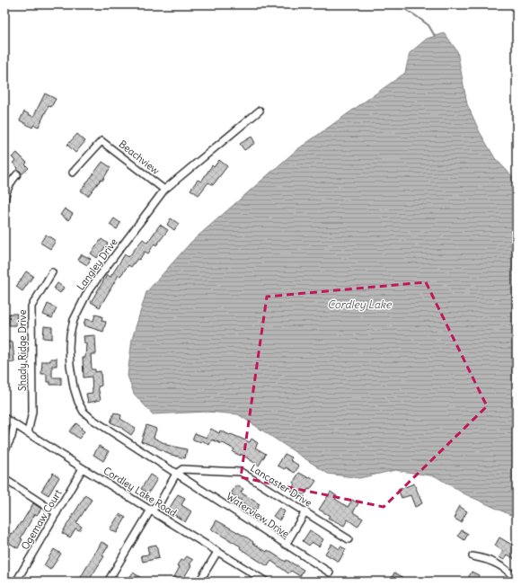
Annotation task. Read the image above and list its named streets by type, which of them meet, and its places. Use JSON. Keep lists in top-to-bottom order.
{
  "streets": {
    "street": [
      "Beachview",
      "Langley Drive",
      "Shady Ridge Drive",
      "Lancaster Drive",
      "Cordley Lake Road",
      "Waterview Drive",
      "Ogemaw Court"
    ]
  },
  "crossings": [
    ["Beachview", "Langley Drive"],
    ["Langley Drive", "Lancaster Drive"],
    ["Langley Drive", "Waterview Drive"],
    ["Shady Ridge Drive", "Cordley Lake Road"],
    ["Lancaster Drive", "Waterview Drive"],
    ["Cordley Lake Road", "Ogemaw Court"]
  ],
  "water": ["Cordley Lake"]
}
